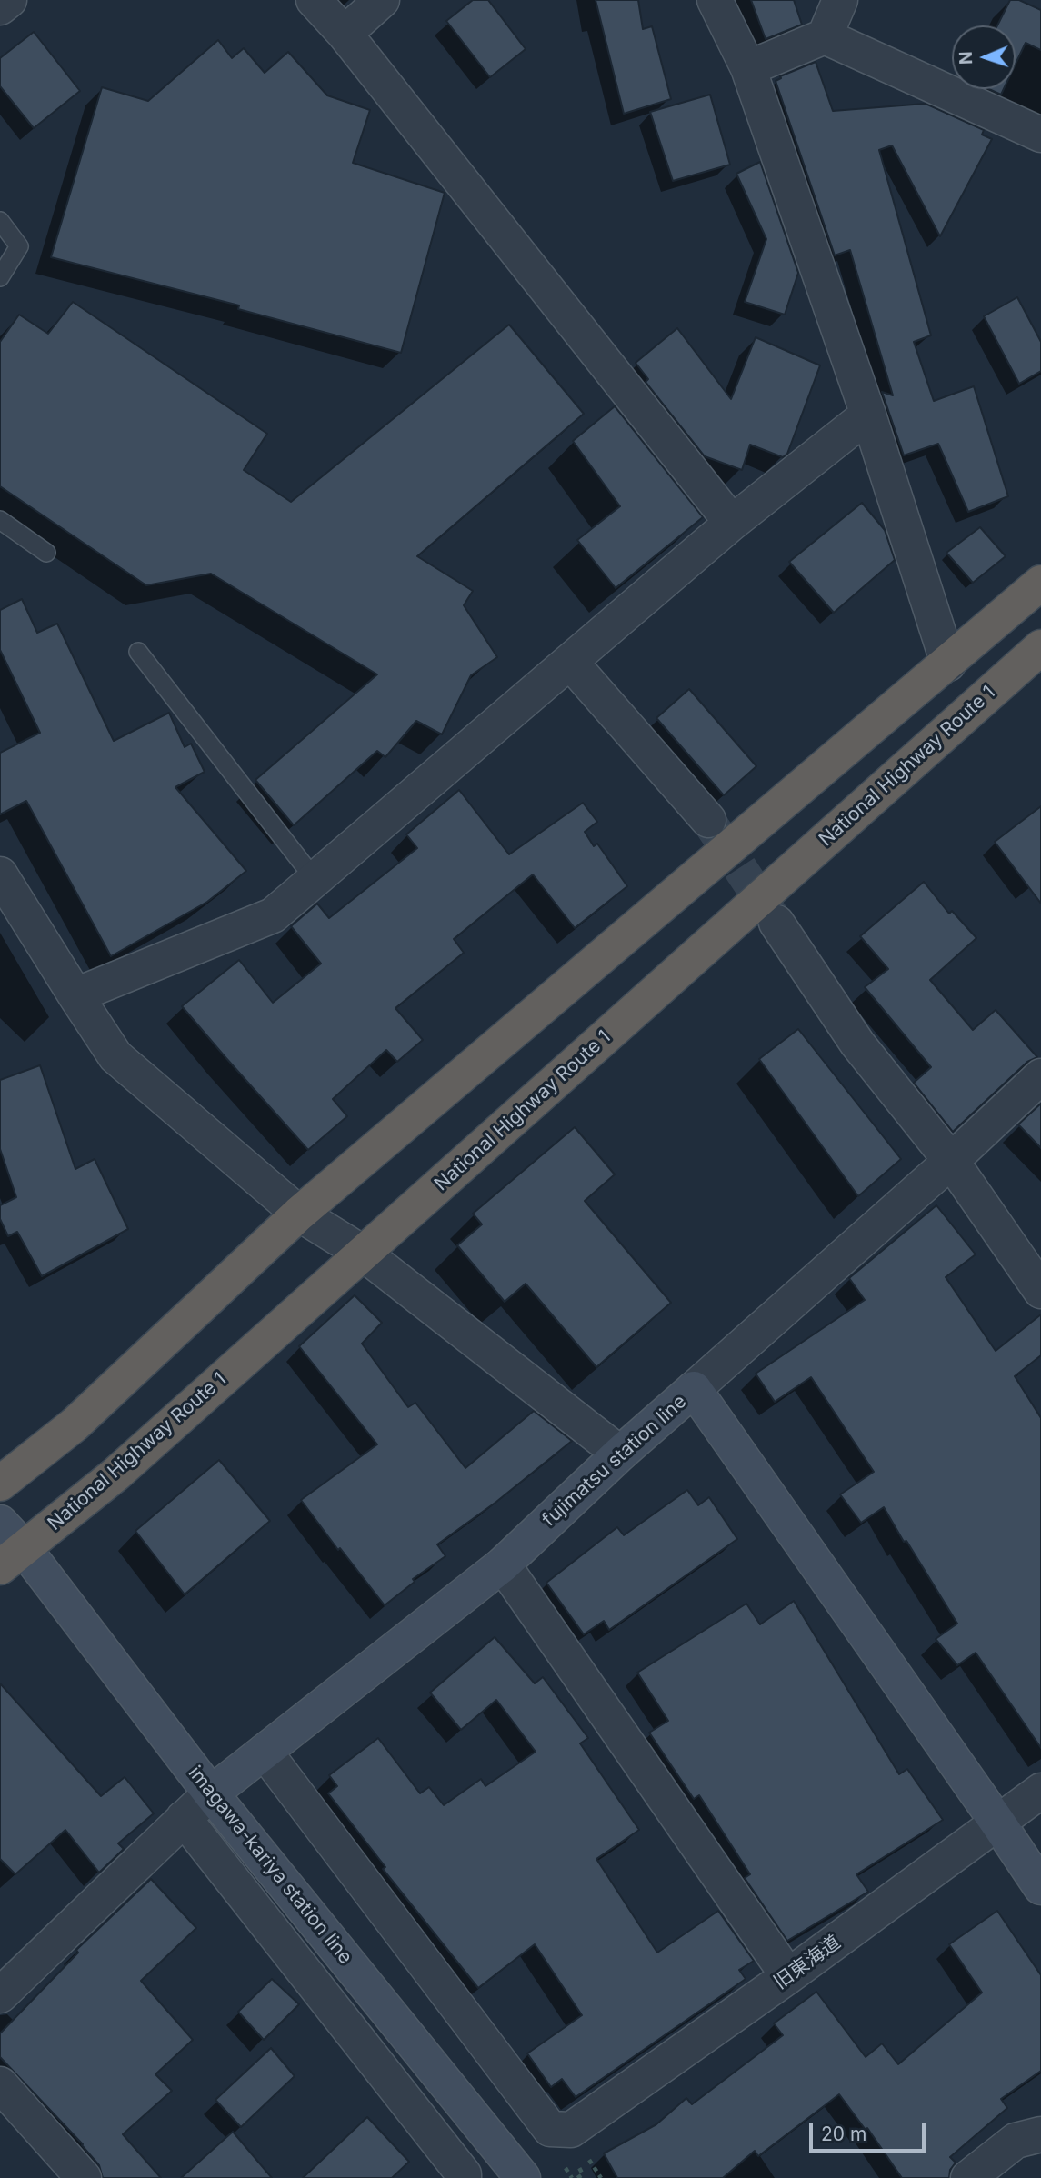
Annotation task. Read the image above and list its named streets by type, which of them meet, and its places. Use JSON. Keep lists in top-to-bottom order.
{
  "streets": {
    "highway": ["National Highway Route 1"],
    "main road": ["fujimatsu station line", "imagawa-kariya station line"],
    "street": ["旧東海道"]
  },
  "crossings": [
    ["National Highway Route 1", "imagawa-kariya station line"],
    ["fujimatsu station line", "imagawa-kariya station line"],
    ["fujimatsu station line", "旧東海道"]
  ],
  "scale_bar": "20 m",
  "north": "left"
}
